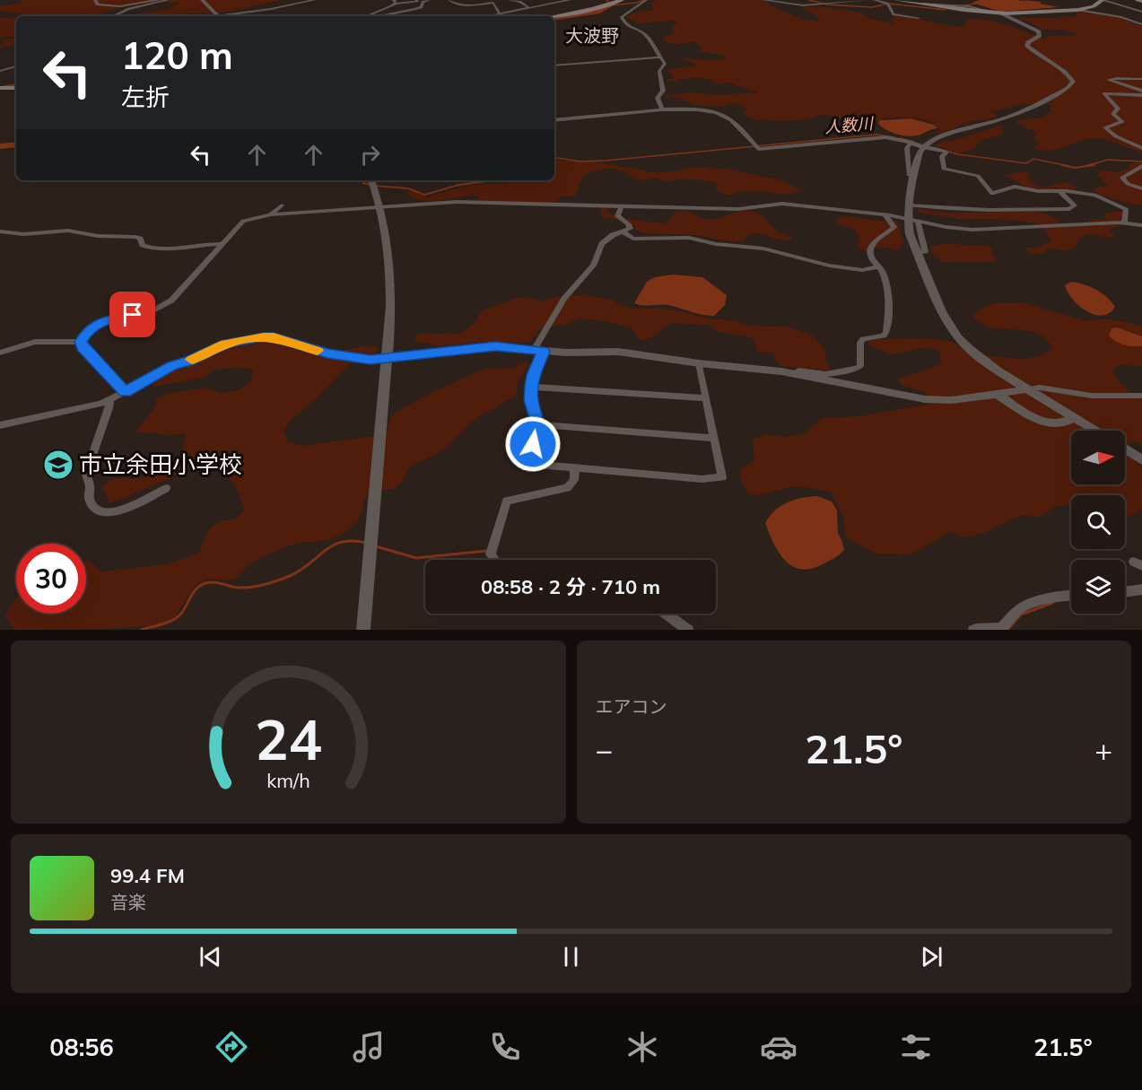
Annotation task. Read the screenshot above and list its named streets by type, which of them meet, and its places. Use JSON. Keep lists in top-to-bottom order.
{
  "districts": ["大波野"],
  "water": ["人数川"],
  "places": {
    "school or university": ["市立余田小学校"]
  },
  "north": "right",
  "page": {
    "turn": ["120 m", "左折"],
    "limit": "30",
    "trip": "08:58 · 2 分 · 710 m",
    "tile": "エアコン",
    "heat": ["−", "21.5°", "+"],
    "song": ["99.4 FM", "音楽"],
    "tabs": ["08:56", "21.5°"],
    "gauge": ["24", "km/h"]
  }
}
